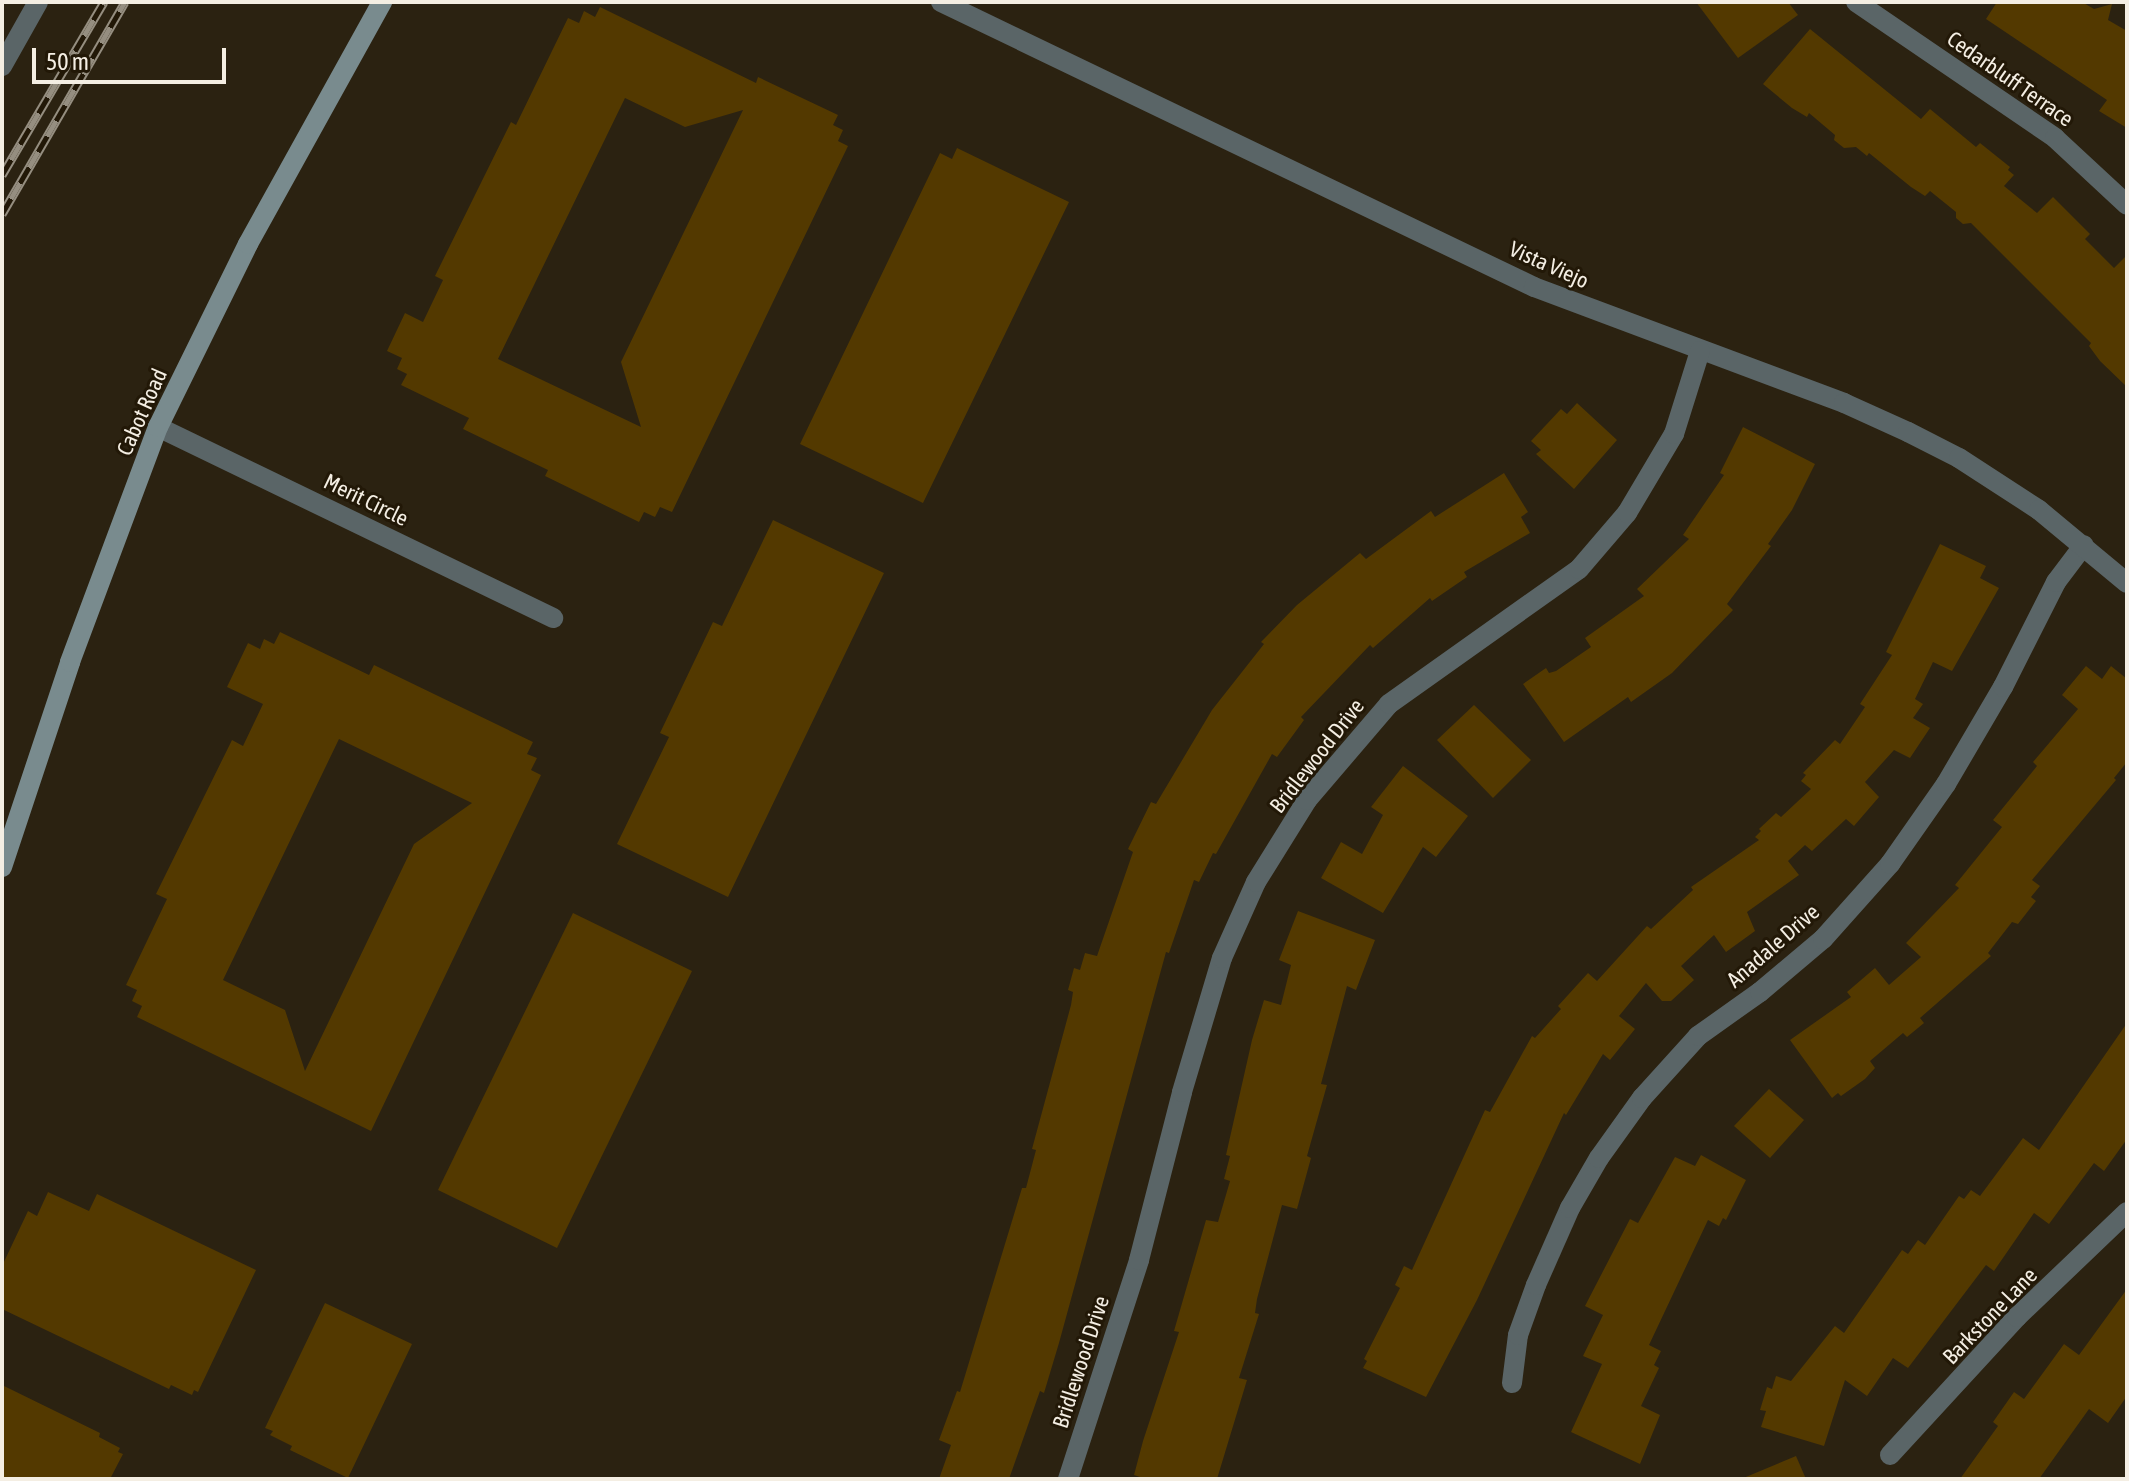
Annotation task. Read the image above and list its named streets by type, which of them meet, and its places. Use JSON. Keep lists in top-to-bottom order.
{
  "streets": {
    "main road": ["Cabot Road"],
    "street": [
      "Cedarbluff Terrace",
      "Vista Viejo",
      "Merit Circle",
      "Bridlewood Drive",
      "Anadale Drive",
      "Barkstone Lane"
    ]
  },
  "crossings": [
    ["Vista Viejo", "Bridlewood Drive"],
    ["Vista Viejo", "Anadale Drive"],
    ["Cabot Road", "Merit Circle"]
  ],
  "scale_bar": "50 m"
}
